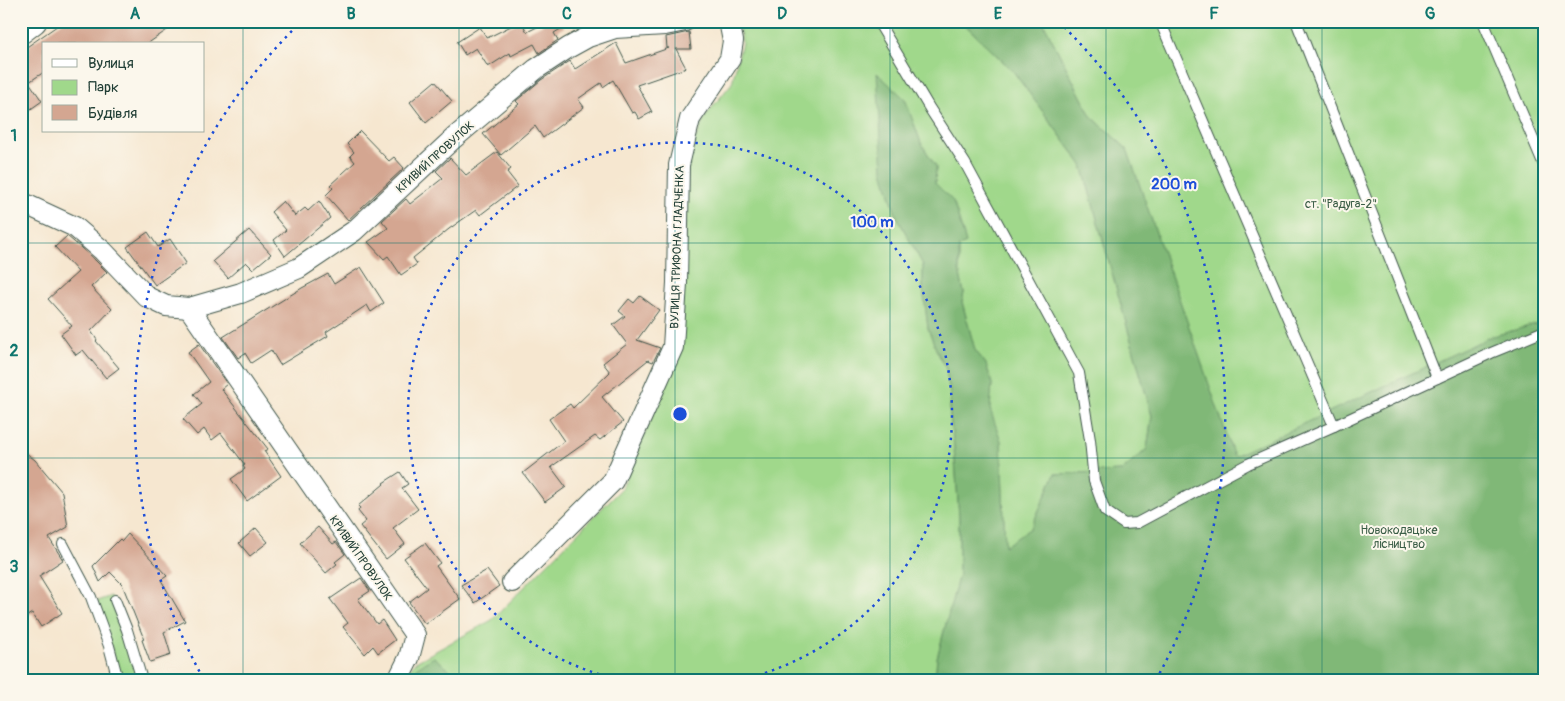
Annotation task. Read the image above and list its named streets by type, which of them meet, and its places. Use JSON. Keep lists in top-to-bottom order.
{
  "streets": {
    "street": ["КРИВИЙ ПРОВУЛОК", "ВУЛИЦЯ ТРИФОНА ГЛАДЧЕНКА"]
  },
  "parks": ["ст. \"Радуга-2\"", "Новокодацьке лісництво"],
  "legend": ["Вулиця", "Парк", "Будівля"],
  "grid": {
    "columns": [
      "A",
      "B",
      "C",
      "D",
      "E",
      "F",
      "G"
    ],
    "rows": ["1", "2", "3"]
  },
  "rings": ["200 m", "100 m"]
}
